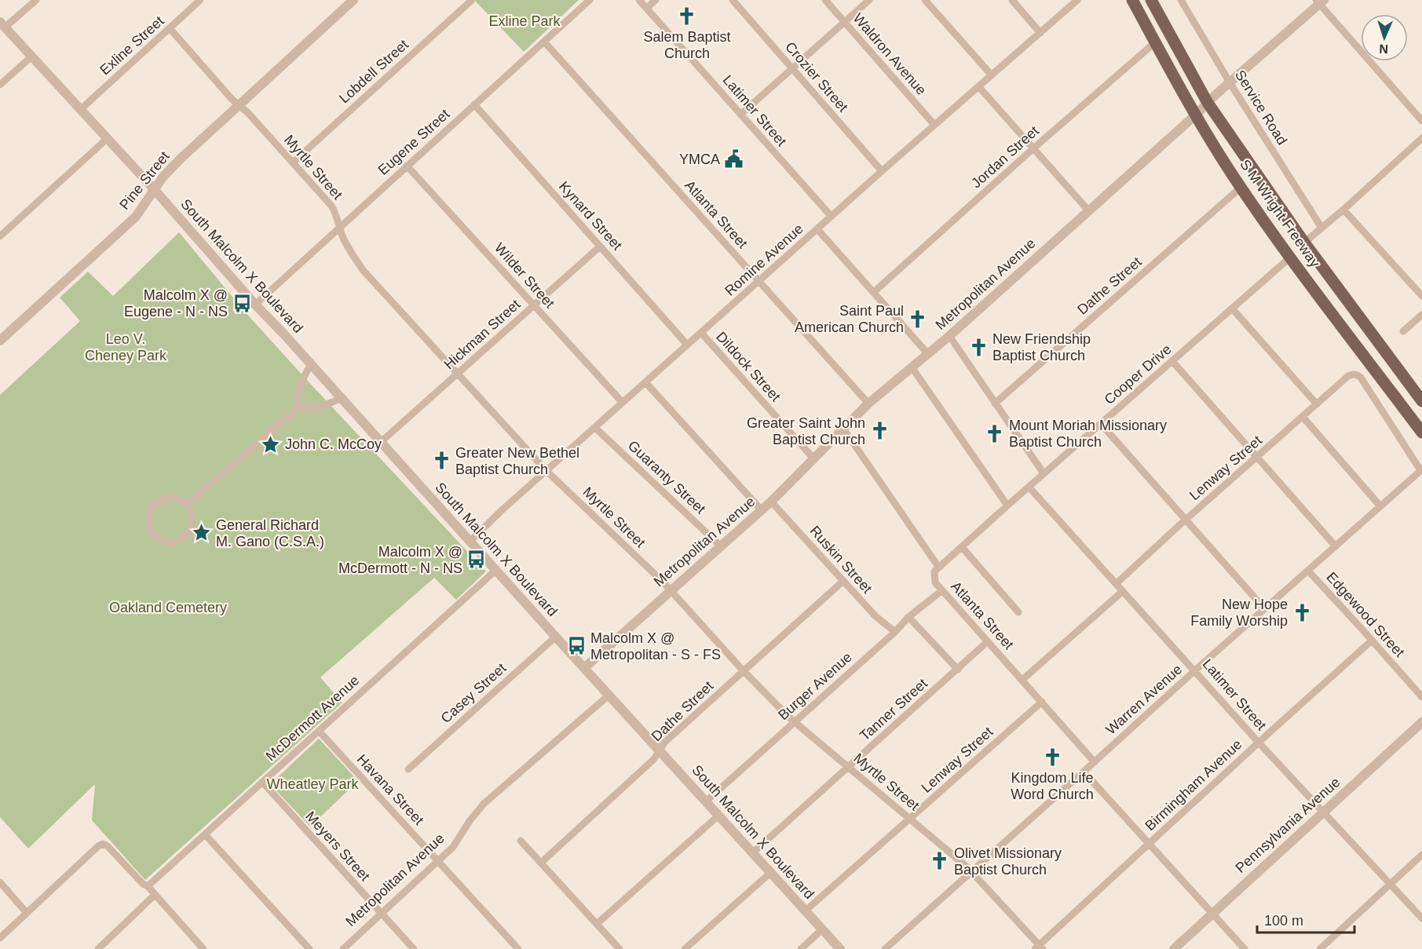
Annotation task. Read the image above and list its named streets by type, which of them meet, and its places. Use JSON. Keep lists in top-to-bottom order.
{
  "streets": {
    "main road": ["S M Wright Freeway"],
    "street": [
      "Exline Street",
      "Waldron Avenue",
      "Lobdell Street",
      "Crozier Street",
      "Service Road",
      "Latimer Street",
      "Eugene Street",
      "Jordan Street",
      "Myrtle Street",
      "Pine Street",
      "Atlanta Street",
      "Kynard Street",
      "Romine Avenue",
      "South Malcolm X Boulevard",
      "Wilder Street",
      "Metropolitan Avenue",
      "Dathe Street",
      "Hickman Street",
      "Dildock Street",
      "Cooper Drive",
      "Lenway Street",
      "Guaranty Street",
      "Ruskin Street",
      "Edgewood Street",
      "Burger Avenue",
      "Casey Street",
      "Warren Avenue",
      "Tanner Street",
      "McDermott Avenue",
      "Birmingham Avenue",
      "Havana Street",
      "Pennsylvania Avenue",
      "Meyers Street"
    ]
  },
  "crossings": [
    ["Exline Street", "Myrtle Street"],
    ["Exline Street", "South Malcolm X Boulevard"],
    ["Waldron Avenue", "Romine Avenue"],
    ["Lobdell Street", "Myrtle Street"],
    ["Crozier Street", "Romine Avenue"],
    ["Service Road", "Metropolitan Avenue"],
    ["Latimer Street", "Romine Avenue"],
    ["Latimer Street", "Cooper Drive"],
    ["Latimer Street", "Lenway Street"],
    ["Latimer Street", "Warren Avenue"],
    ["Latimer Street", "Birmingham Avenue"],
    ["Latimer Street", "Pennsylvania Avenue"],
    ["Eugene Street", "Myrtle Street"],
    ["Eugene Street", "Atlanta Street"],
    ["Eugene Street", "Kynard Street"],
    ["Eugene Street", "South Malcolm X Boulevard"],
    ["Eugene Street", "Wilder Street"],
    ["Jordan Street", "S M Wright Freeway"],
    ["Myrtle Street", "Pine Street"],
    ["Myrtle Street", "Romine Avenue"],
    ["Myrtle Street", "Metropolitan Avenue"],
    ["Myrtle Street", "Dathe Street"],
    ["Myrtle Street", "Hickman Street"],
    ["Myrtle Street", "Lenway Street"],
    ["Myrtle Street", "Burger Avenue"],
    ["Myrtle Street", "Warren Avenue"],
    ["Myrtle Street", "Tanner Street"],
    ["Myrtle Street", "Birmingham Avenue"],
    ["Pine Street", "South Malcolm X Boulevard"],
    ["S M Wright Freeway", "Metropolitan Avenue"],
    ["S M Wright Freeway", "Dathe Street"],
    ["S M Wright Freeway", "Cooper Drive"],
    ["Atlanta Street", "Romine Avenue"],
    ["Atlanta Street", "Metropolitan Avenue"],
    ["Atlanta Street", "Cooper Drive"],
    ["Atlanta Street", "Lenway Street"],
    ["Atlanta Street", "Burger Avenue"],
    ["Atlanta Street", "Warren Avenue"],
    ["Atlanta Street", "Tanner Street"],
    ["Kynard Street", "Romine Avenue"],
    ["Kynard Street", "Hickman Street"],
    ["Romine Avenue", "South Malcolm X Boulevard"],
    ["Romine Avenue", "Wilder Street"],
    ["Romine Avenue", "Dildock Street"],
    ["Romine Avenue", "Guaranty Street"],
    ["South Malcolm X Boulevard", "Metropolitan Avenue"],
    ["South Malcolm X Boulevard", "Dathe Street"],
    ["South Malcolm X Boulevard", "Hickman Street"],
    ["South Malcolm X Boulevard", "Lenway Street"],
    ["South Malcolm X Boulevard", "Burger Avenue"],
    ["South Malcolm X Boulevard", "Casey Street"],
    ["South Malcolm X Boulevard", "Tanner Street"],
    ["South Malcolm X Boulevard", "McDermott Avenue"],
    ["Wilder Street", "Hickman Street"],
    ["Metropolitan Avenue", "Dildock Street"],
    ["Metropolitan Avenue", "Guaranty Street"],
    ["Metropolitan Avenue", "Ruskin Street"],
    ["Metropolitan Avenue", "Havana Street"],
    ["Metropolitan Avenue", "Meyers Street"],
    ["Dathe Street", "Ruskin Street"],
    ["Lenway Street", "Warren Avenue"],
    ["Ruskin Street", "Burger Avenue"],
    ["Edgewood Street", "Warren Avenue"],
    ["Edgewood Street", "Birmingham Avenue"],
    ["McDermott Avenue", "Havana Street"],
    ["McDermott Avenue", "Meyers Street"]
  ],
  "parks": [
    "Exline Park",
    "Leo V. Cheney Park",
    "Oakland Cemetery",
    "Wheatley Park"
  ],
  "places": {
    "church": [
      "Salem Baptist Church",
      "Saint Paul American Church",
      "New Friendship Baptist Church",
      "Greater Saint John Baptist Church",
      "Mount Moriah Missionary Baptist Church",
      "Greater New Bethel Baptist Church",
      "New Hope Family Worship",
      "Kingdom Life Word Church",
      "Olivet Missionary Baptist Church"
    ],
    "public building": ["YMCA"],
    "bus stop": ["Malcolm X @ Eugene - N - NS", "Malcolm X @ McDermott - N - NS", "Malcolm X @ Metropolitan - S - FS"],
    "place": ["John C. McCoy", "General Richard M. Gano (C.S.A.)"]
  },
  "scale_bar": "100 m",
  "north": "bottom"
}
